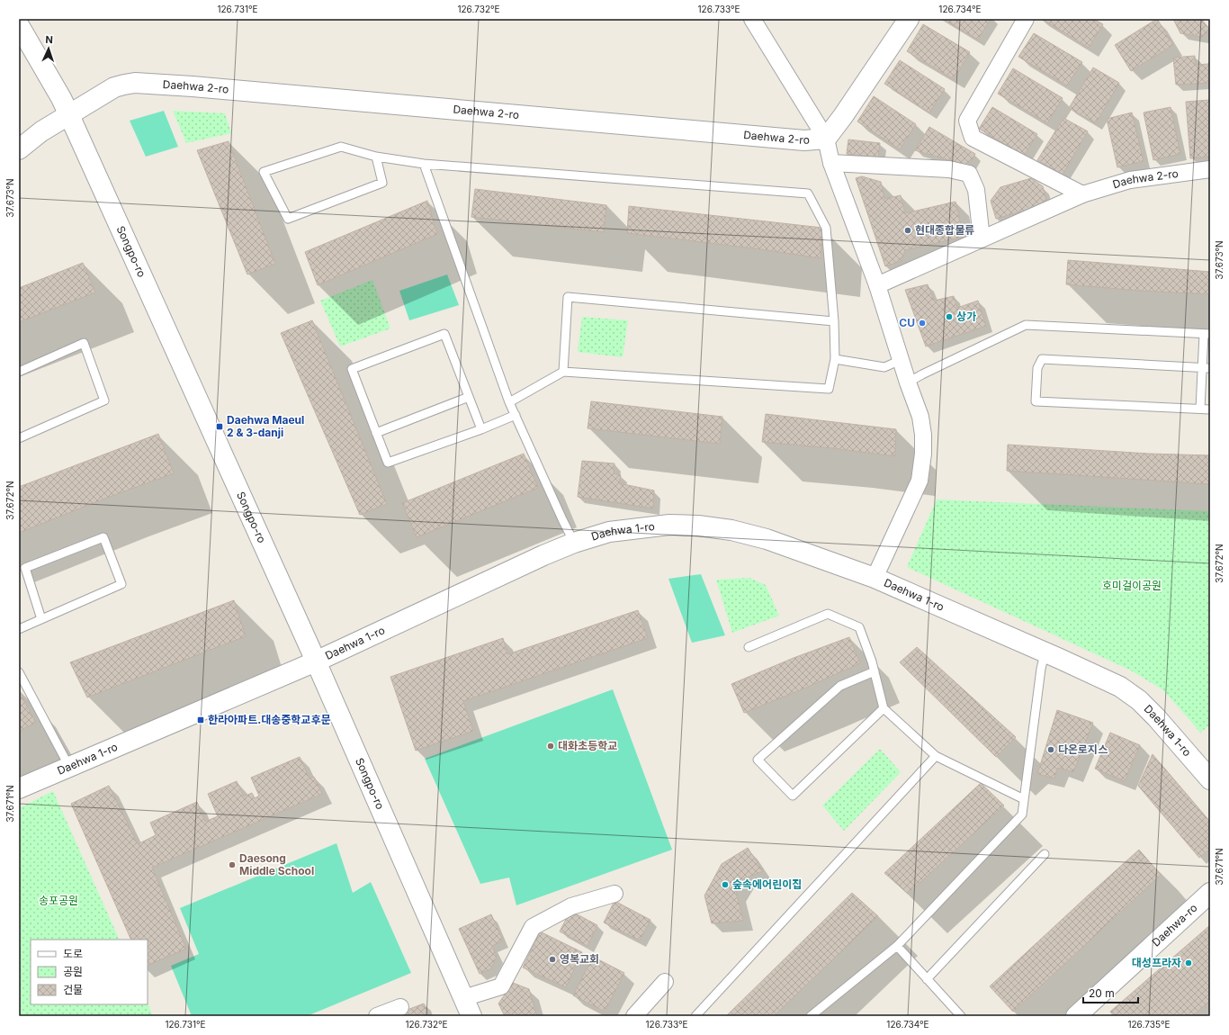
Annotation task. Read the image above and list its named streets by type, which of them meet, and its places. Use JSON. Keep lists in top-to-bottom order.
{
  "streets": {
    "street": [
      "Daehwa 2-ro",
      "Songpo-ro",
      "Daehwa 1-ro",
      "Daehwa-ro"
    ]
  },
  "crossings": [
    ["Daehwa 2-ro", "Songpo-ro"],
    ["Songpo-ro", "Daehwa 1-ro"]
  ],
  "parks": ["호미걸이공원", "송포공원"],
  "places": {
    "other": [
      "현대종합물류",
      "상가",
      "CU",
      "대화초등학교",
      "다온로지스",
      "Daesong Middle School",
      "숲속에어린이집",
      "영복교회",
      "대성프라자"
    ],
    "transit": ["Daehwa Maeul 2 & 3-danji", "한라아파트.대송중학교후문"]
  },
  "legend": ["도로", "공원", "건물"],
  "scale_bar": "20 m",
  "north": "top",
  "coordinates": [
    "126.731°E",
    "126.732°E",
    "126.733°E",
    "126.734°E",
    "37.673°N",
    "37.672°N",
    "37.671°N",
    "126.735°E"
  ]
}
